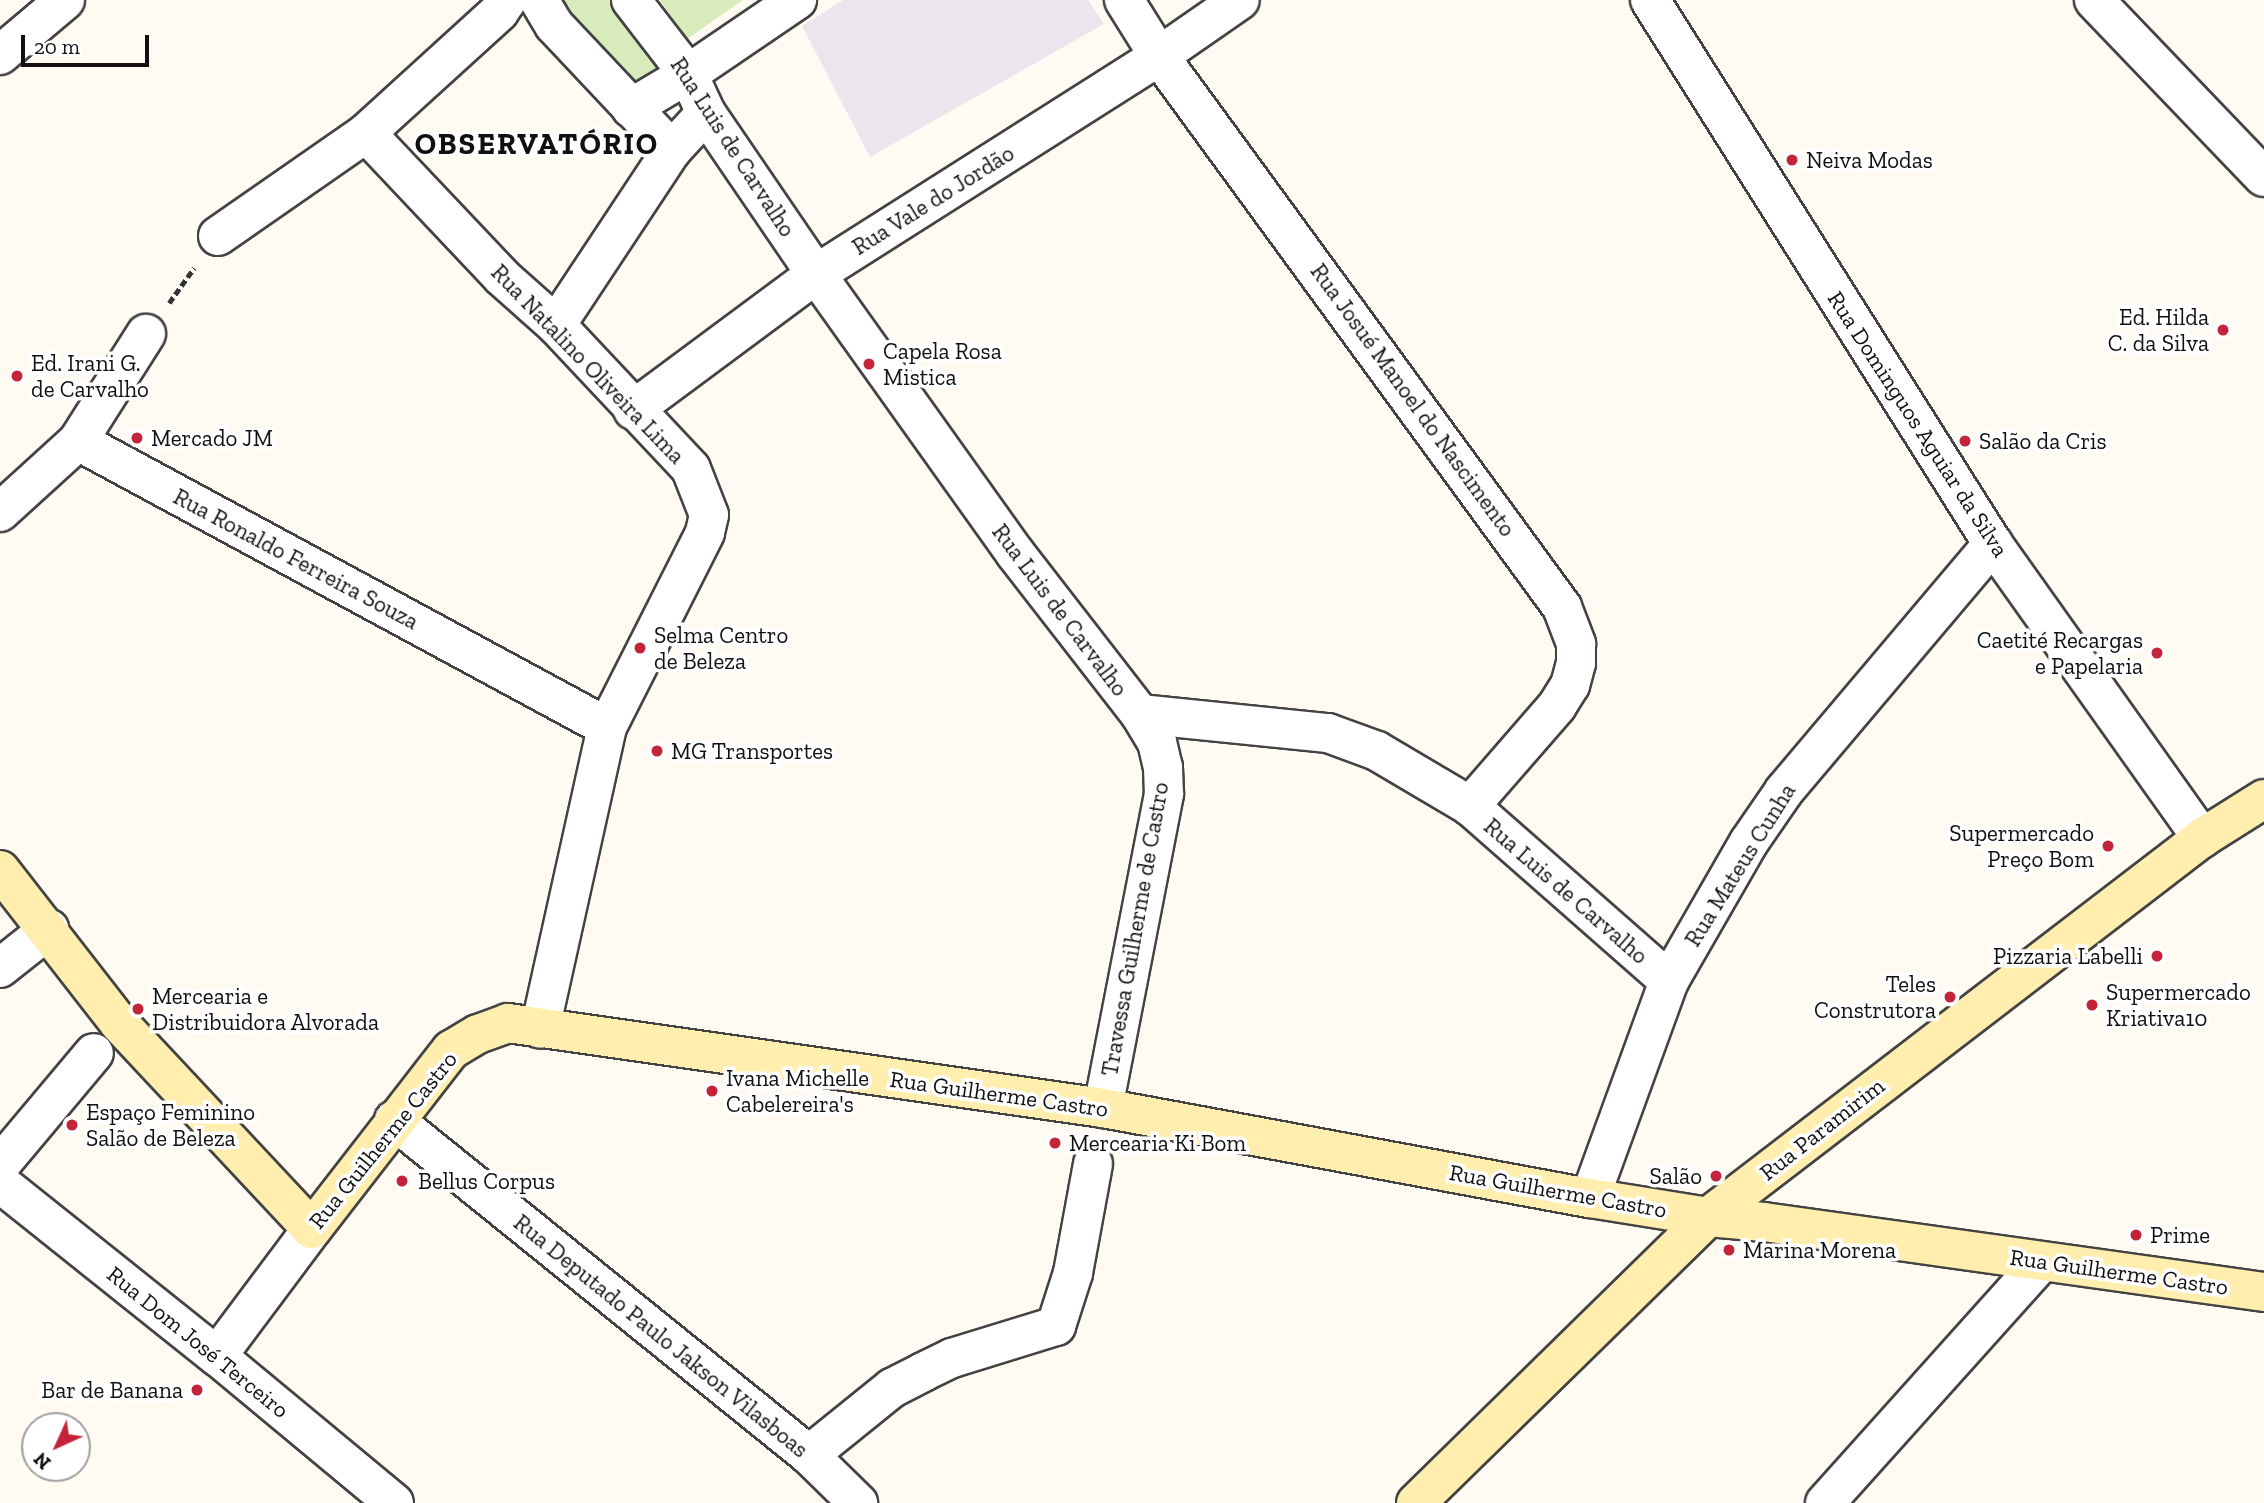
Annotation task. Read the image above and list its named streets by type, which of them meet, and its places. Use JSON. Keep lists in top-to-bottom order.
{
  "streets": {
    "street": [
      "Rua Luis de Carvalho",
      "Rua Vale do Jordão",
      "Rua Natalino Oliveira Lima",
      "Rua Josué Manoel do Nascimento",
      "Rua Dominguos Aguiar da Silva",
      "Rua Ronaldo Ferreira Souza",
      "Rua Mateus Cunha",
      "Travessa Guilherme de Castro",
      "Rua Guilherme Castro",
      "Rua Paramirim",
      "Rua Deputado Paulo Jakson Vilasboas",
      "Rua Dom José Terceiro"
    ]
  },
  "crossings": [
    ["Rua Luis de Carvalho", "Rua Vale do Jordão"],
    ["Rua Luis de Carvalho", "Rua Josué Manoel do Nascimento"],
    ["Rua Luis de Carvalho", "Rua Mateus Cunha"],
    ["Rua Luis de Carvalho", "Travessa Guilherme de Castro"],
    ["Rua Vale do Jordão", "Rua Natalino Oliveira Lima"],
    ["Rua Vale do Jordão", "Rua Josué Manoel do Nascimento"],
    ["Rua Natalino Oliveira Lima", "Rua Ronaldo Ferreira Souza"],
    ["Rua Natalino Oliveira Lima", "Rua Guilherme Castro"],
    ["Rua Dominguos Aguiar da Silva", "Rua Mateus Cunha"],
    ["Rua Dominguos Aguiar da Silva", "Rua Paramirim"],
    ["Rua Mateus Cunha", "Rua Guilherme Castro"],
    ["Travessa Guilherme de Castro", "Rua Guilherme Castro"],
    ["Rua Guilherme Castro", "Rua Paramirim"],
    ["Rua Guilherme Castro", "Rua Deputado Paulo Jakson Vilasboas"],
    ["Rua Guilherme Castro", "Rua Dom José Terceiro"]
  ],
  "districts": ["OBSERVATÓRIO"],
  "places": [
    "Neiva Modas",
    "Ed. Hilda C. da Silva",
    "Capela Rosa Mistica",
    "Ed. Irani G. de Carvalho",
    "Mercado JM",
    "Salão da Cris",
    "Selma Centro de Beleza",
    "Caetité Recargas e Papelaria",
    "MG Transportes",
    "Supermercado Preço Bom",
    "Pizzaria Labelli",
    "Teles Construtora",
    "Supermercado Kriativa10",
    "Mercearia e Distribuidora Alvorada",
    "Ivana Michelle Cabelereira's",
    "Espaço Feminino Salão de Beleza",
    "Mercearia Ki Bom",
    "Salão",
    "Bellus Corpus",
    "Prime",
    "Marina Morena",
    "Bar de Banana"
  ],
  "scale_bar": "20 m",
  "north": "bottom left"
}
